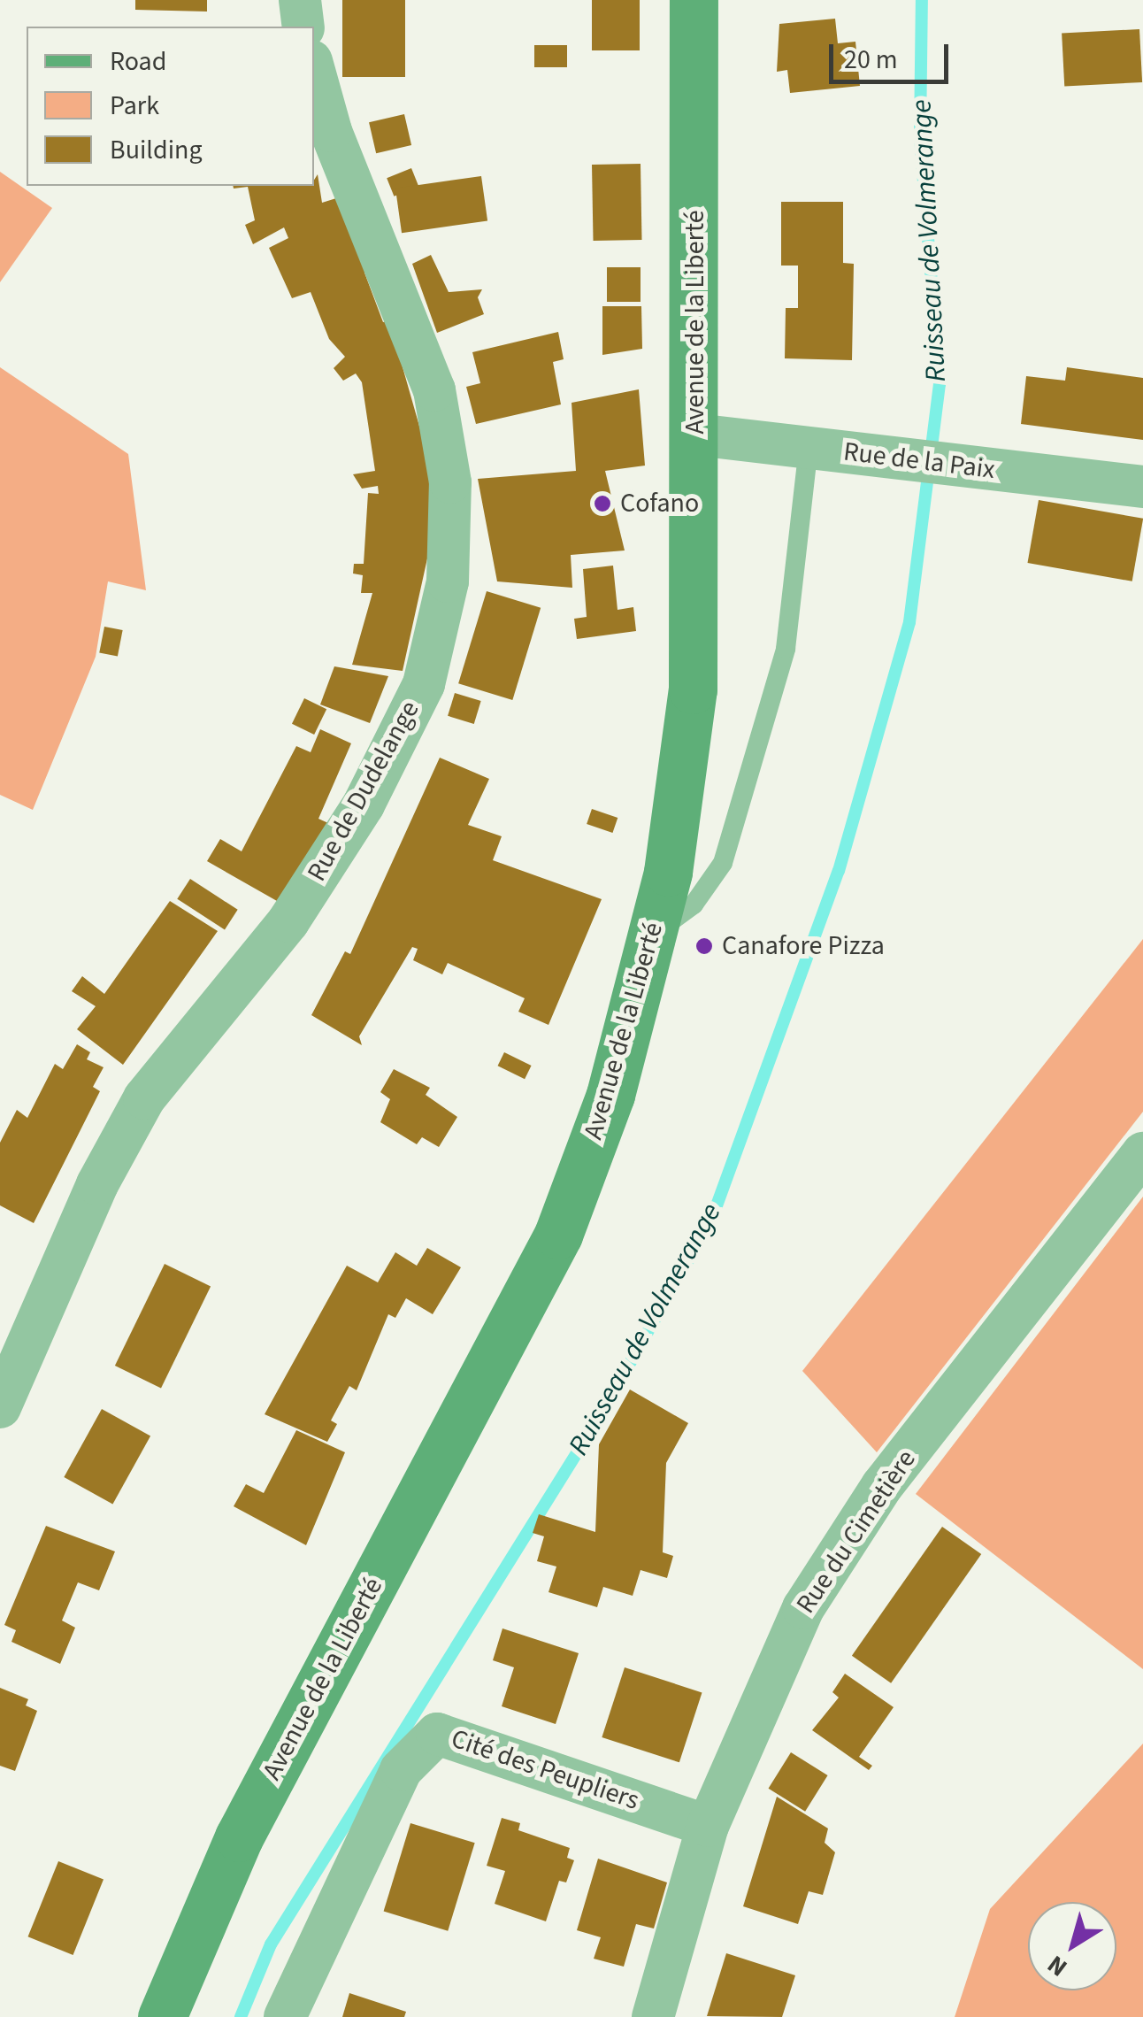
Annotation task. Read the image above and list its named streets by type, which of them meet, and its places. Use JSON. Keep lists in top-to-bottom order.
{
  "streets": {
    "main road": ["Avenue de la Liberté"],
    "street": [
      "Rue de la Paix",
      "Rue de Dudelange",
      "Rue du Cimetière",
      "Cité des Peupliers"
    ]
  },
  "crossings": [
    ["Avenue de la Liberté", "Rue de la Paix"],
    ["Rue du Cimetière", "Cité des Peupliers"]
  ],
  "water": ["Ruisseau de Volmerange"],
  "places": ["Cofano", "Canafore Pizza"],
  "legend": ["Road", "Park", "Building"],
  "scale_bar": "20 m",
  "north": "bottom left"
}
